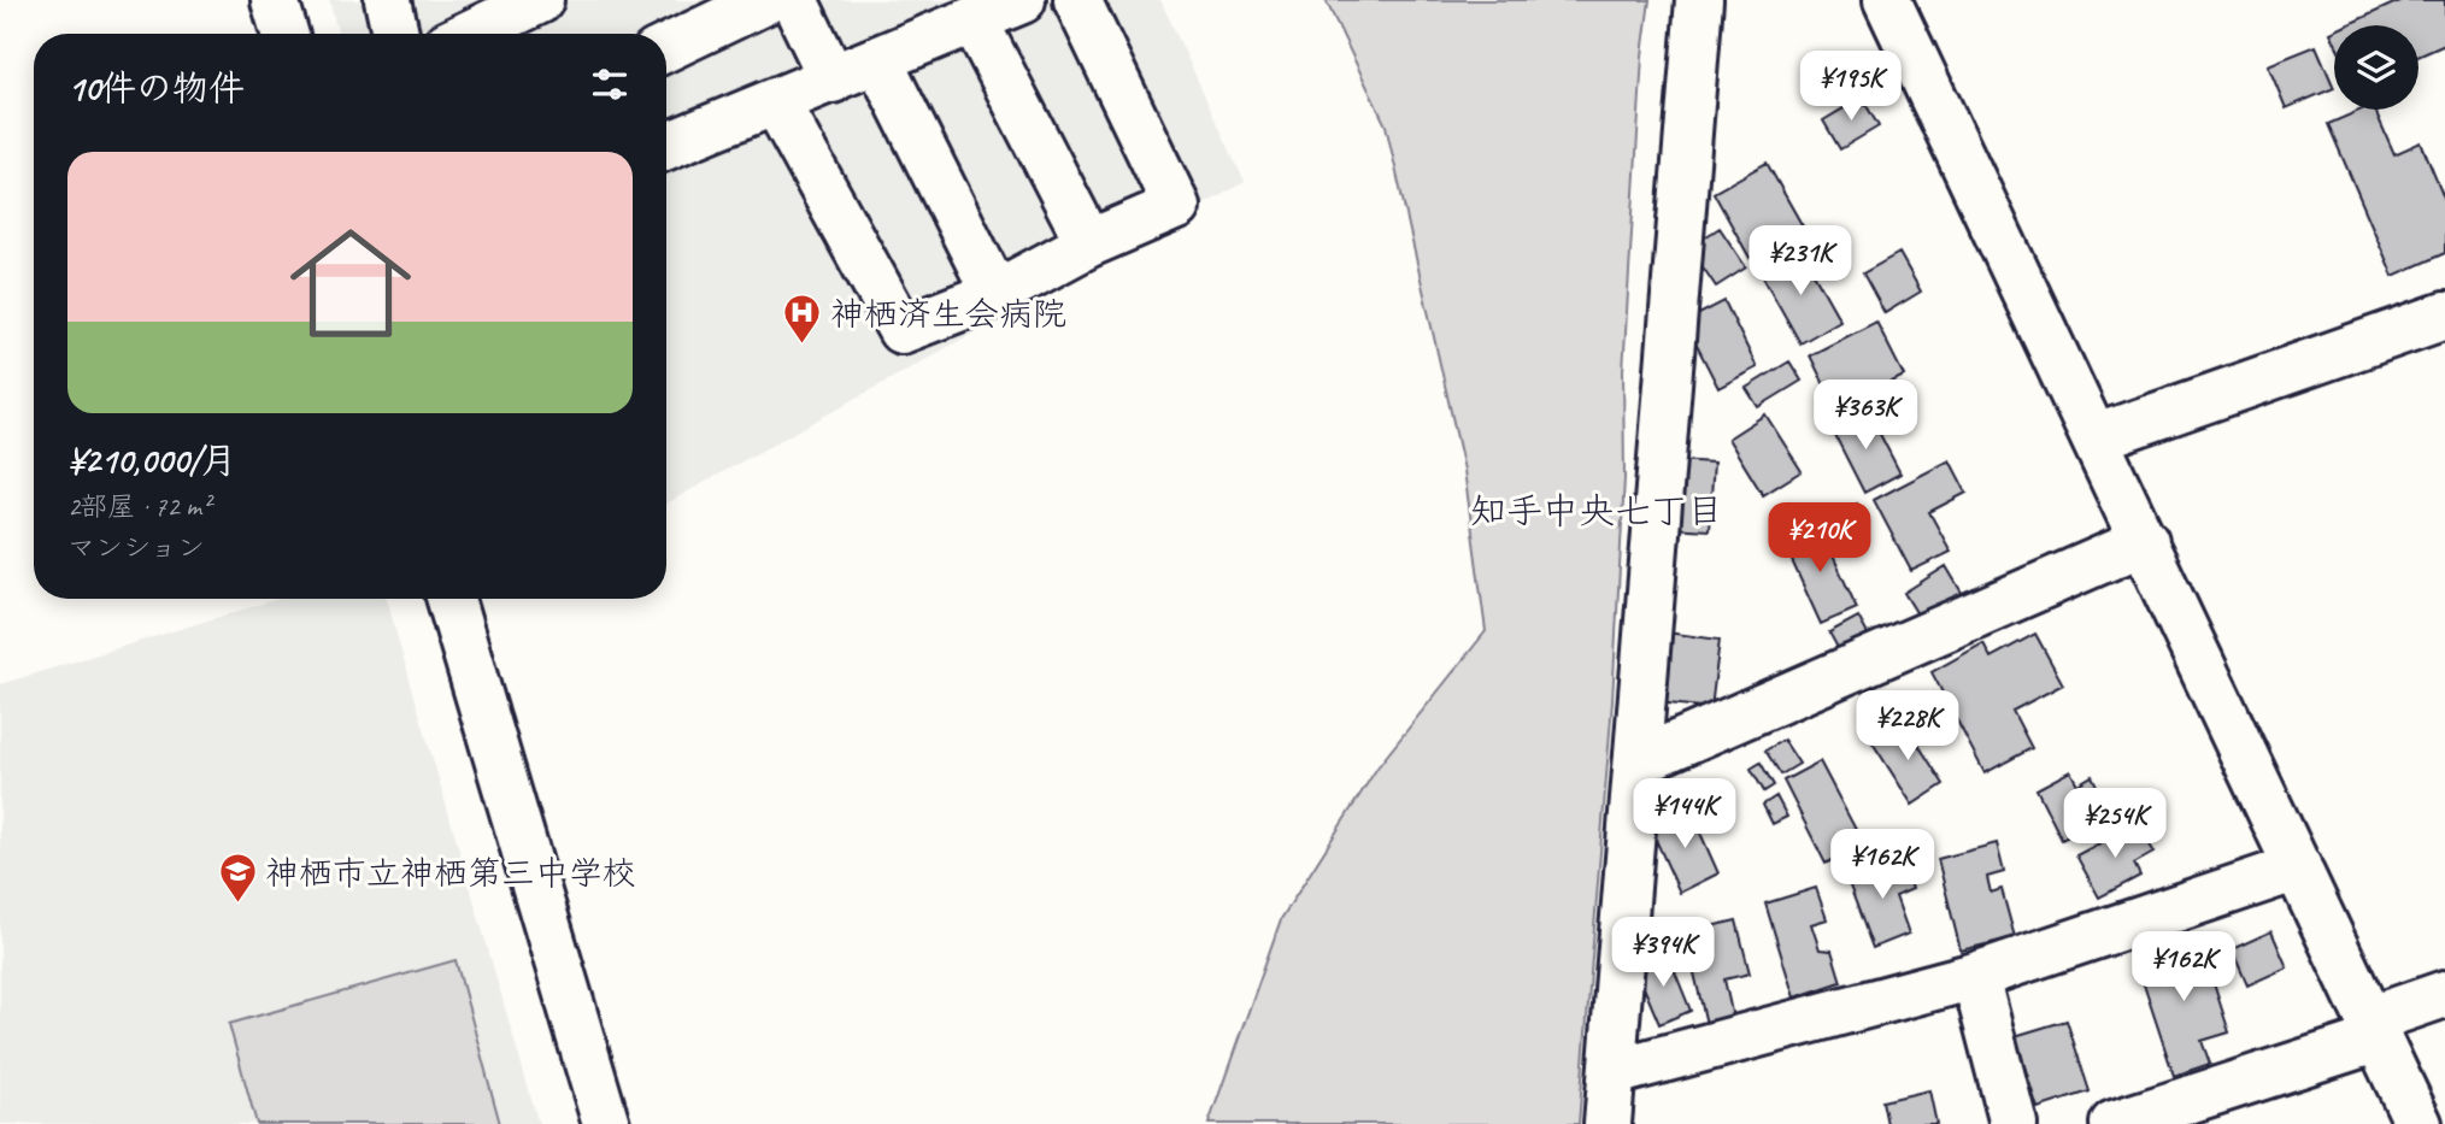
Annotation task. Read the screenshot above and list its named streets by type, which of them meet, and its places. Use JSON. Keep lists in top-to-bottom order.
{
  "districts": ["知手中央七丁目"],
  "places": {
    "hospital": ["神栖済生会病院"],
    "school or university": ["神栖市立神栖第三中学校"]
  },
  "page": {
    "heading": "10件の物件",
    "price": [
      "¥195K",
      "¥231K",
      "¥363K",
      "¥210K",
      "¥228K",
      "¥144K",
      "¥254K",
      "¥162K",
      "¥394K",
      "¥162K"
    ],
    "list": [
      {
        "name": "¥210,000/月",
        "note": "2部屋 · 72 m² · マンション"
      }
    ]
  }
}
